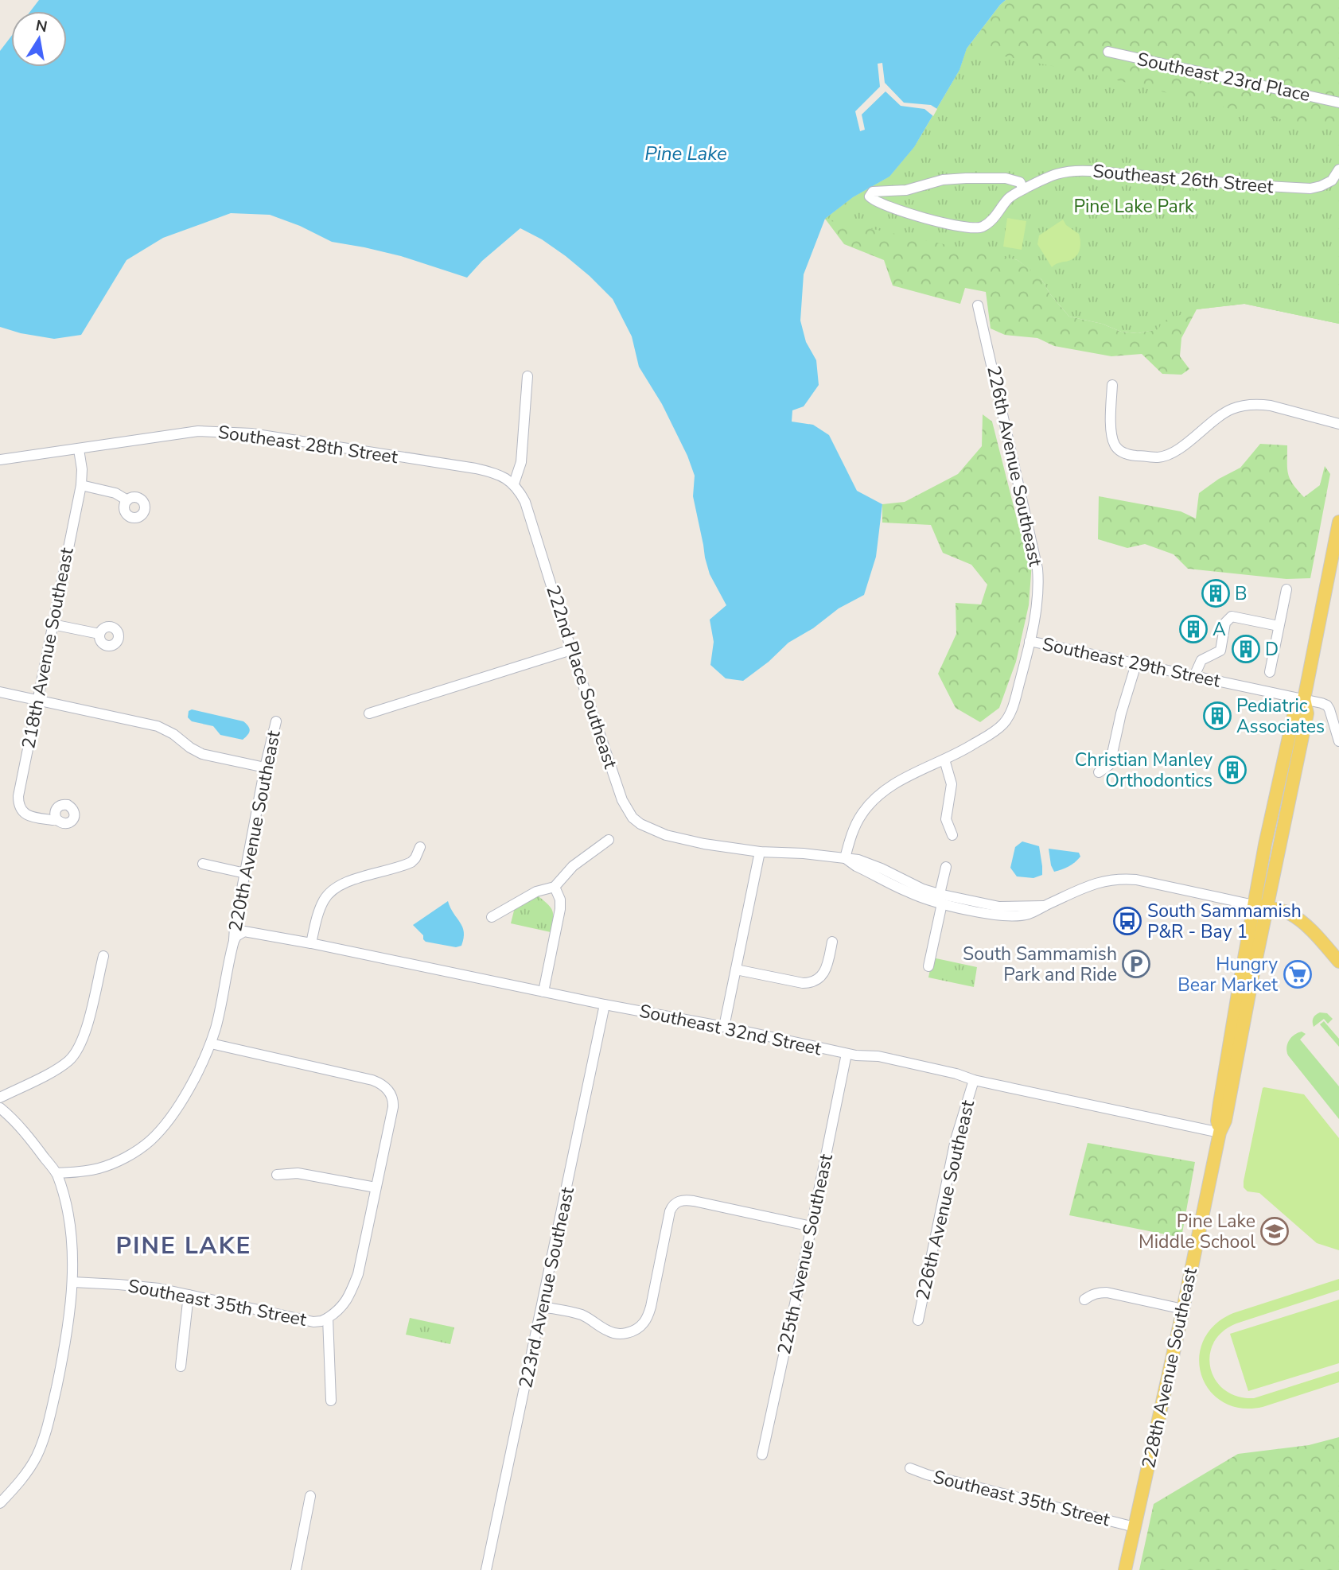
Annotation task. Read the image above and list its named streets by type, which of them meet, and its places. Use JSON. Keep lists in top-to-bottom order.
{
  "streets": {
    "main road": ["228th Avenue Southeast"],
    "street": [
      "Southeast 23rd Place",
      "Southeast 26th Street",
      "Southeast 28th Street",
      "226th Avenue Southeast",
      "218th Avenue Southeast",
      "Southeast 29th Street",
      "222nd Place Southeast",
      "220th Avenue Southeast",
      "Southeast 32nd Street",
      "225th Avenue Southeast",
      "223rd Avenue Southeast",
      "Southeast 35th Street"
    ]
  },
  "crossings": [
    ["Southeast 28th Street", "218th Avenue Southeast"],
    ["Southeast 28th Street", "222nd Place Southeast"],
    ["226th Avenue Southeast", "Southeast 29th Street"],
    ["226th Avenue Southeast", "Southeast 32nd Street"],
    ["Southeast 29th Street", "228th Avenue Southeast"],
    ["220th Avenue Southeast", "Southeast 32nd Street"],
    ["Southeast 32nd Street", "225th Avenue Southeast"],
    ["Southeast 32nd Street", "223rd Avenue Southeast"],
    ["Southeast 32nd Street", "228th Avenue Southeast"],
    ["Southeast 35th Street", "228th Avenue Southeast"]
  ],
  "districts": ["PINE LAKE"],
  "water": ["Pine Lake"],
  "parks": ["Pine Lake Park"],
  "places": {
    "building": [
      "B",
      "A",
      "D",
      "Pediatric Associates",
      "Christian Manley Orthodontics"
    ],
    "bus stop": ["South Sammamish P&R - Bay 1"],
    "parking": ["South Sammamish Park and Ride"],
    "supermarket": ["Hungry Bear Market"],
    "school or university": ["Pine Lake Middle School"]
  },
  "north": "top"
}
